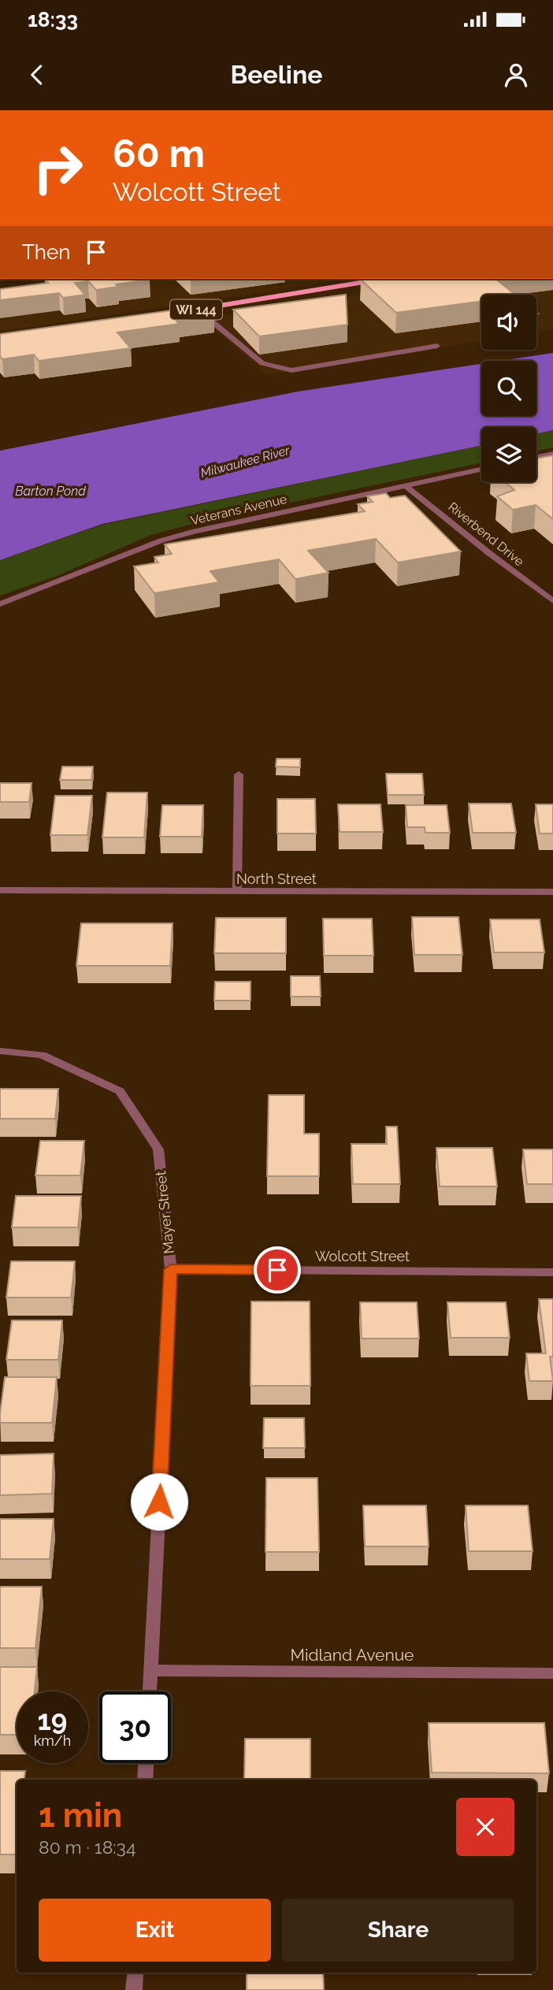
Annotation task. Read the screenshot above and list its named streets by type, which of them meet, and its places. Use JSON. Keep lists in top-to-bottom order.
{
  "streets": {
    "main road": ["WI 144"],
    "street": [
      "Veterans Avenue",
      "Riverbend Drive",
      "North Street",
      "Mayer Street",
      "Wolcott Street",
      "Midland Avenue"
    ]
  },
  "crossings": [
    ["Veterans Avenue", "Riverbend Drive"],
    ["Mayer Street", "Wolcott Street"],
    ["Mayer Street", "Midland Avenue"]
  ],
  "water": ["Milwaukee River", "Barton Pond"],
  "page": {
    "status": "18:33",
    "header": "Beeline",
    "turn": ["60 m", "Wolcott Street"],
    "then": "Then",
    "speed": "19 km/h",
    "limit": "30",
    "heading": ["1 min", "80 m · 18:34"],
    "buttons": ["Exit", "Share"]
  }
}
